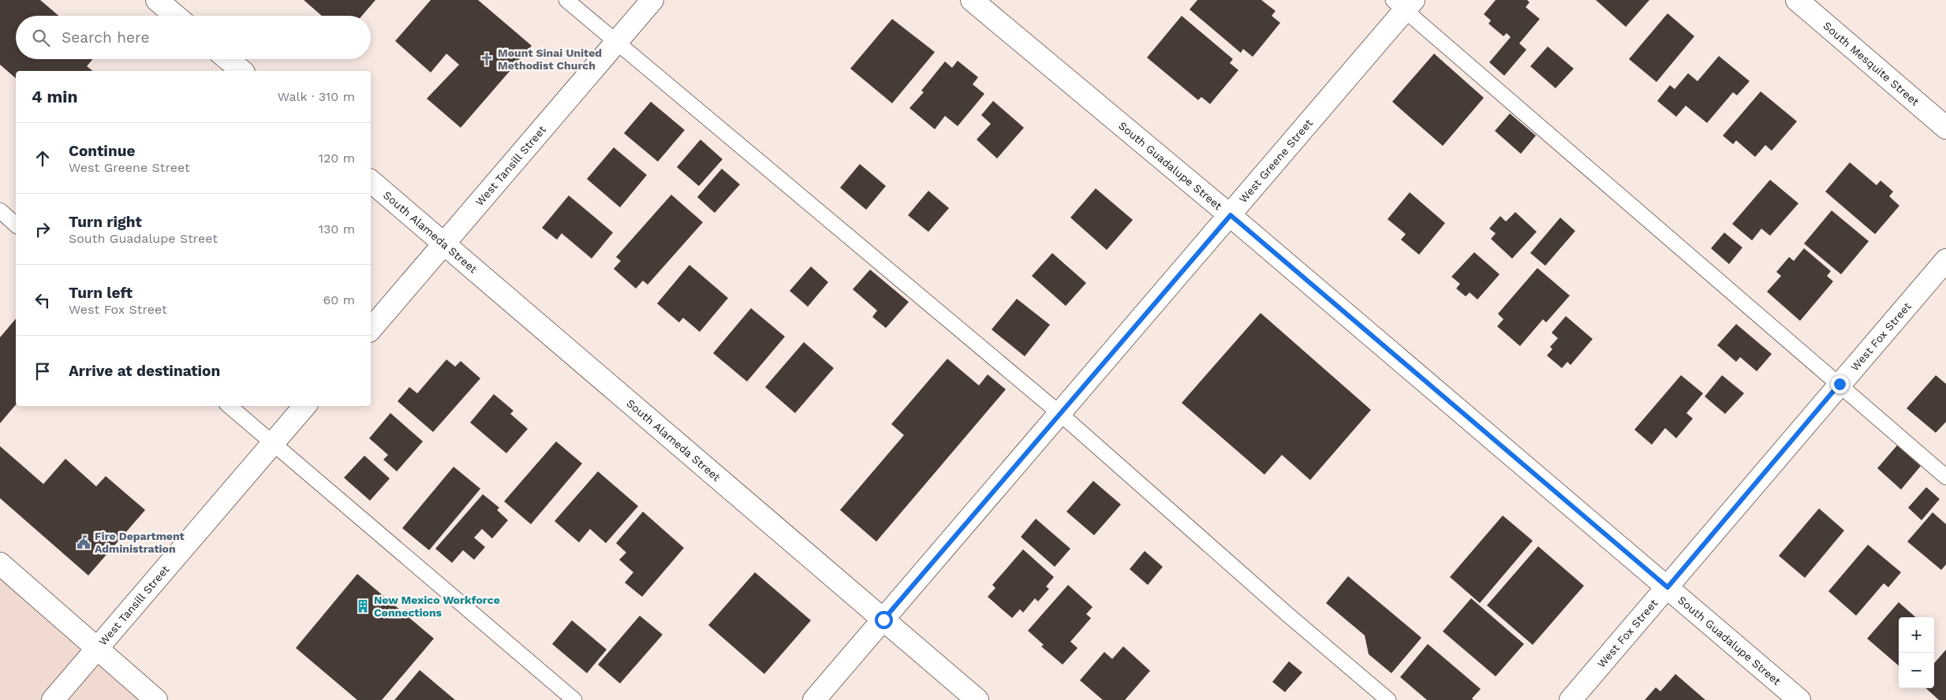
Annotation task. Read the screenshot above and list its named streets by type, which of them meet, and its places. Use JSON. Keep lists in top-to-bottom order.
{
  "streets": {
    "street": [
      "South Mesquite Street",
      "West Greene Street",
      "South Guadalupe Street",
      "West Tansill Street",
      "South Alameda Street",
      "West Fox Street"
    ]
  },
  "crossings": [
    ["West Greene Street", "South Guadalupe Street"],
    ["West Greene Street", "South Alameda Street"],
    ["South Guadalupe Street", "West Fox Street"],
    ["West Tansill Street", "South Alameda Street"]
  ],
  "places": {
    "church": ["Mount Sinai United Methodist Church"],
    "public building": ["Fire Department Administration"],
    "building": ["New Mexico Workforce Connections"]
  },
  "page": {
    "search": "Search here",
    "heading": ["4 min", "Walk · 310 m"],
    "list": [
      ["Continue", "West Greene Street", "120 m"],
      ["Turn right", "South Guadalupe Street", "130 m"],
      ["Turn left", "West Fox Street", "60 m"],
      "Arrive at destination"
    ],
    "map_buttons": ["+", "−"]
  }
}
